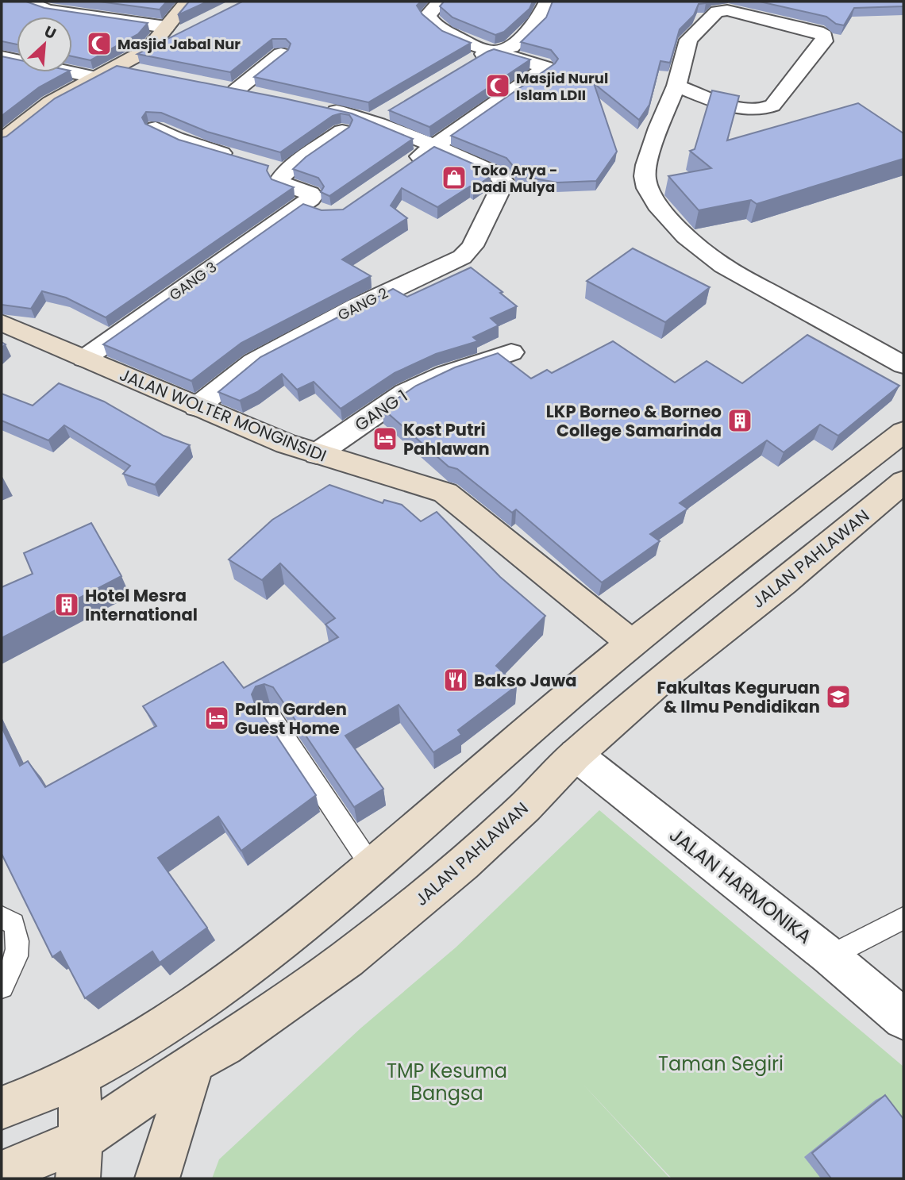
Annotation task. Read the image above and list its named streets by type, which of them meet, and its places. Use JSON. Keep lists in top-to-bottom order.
{
  "streets": {
    "street": [
      "GANG 3",
      "GANG 2",
      "GANG 1",
      "JALAN WOLTER MONGINSIDI",
      "JALAN PAHLAWAN",
      "JALAN HARMONIKA"
    ]
  },
  "crossings": [
    ["GANG 3", "JALAN WOLTER MONGINSIDI"],
    ["GANG 2", "JALAN WOLTER MONGINSIDI"],
    ["GANG 1", "JALAN WOLTER MONGINSIDI"],
    ["JALAN PAHLAWAN", "JALAN HARMONIKA"]
  ],
  "parks": ["Taman Segiri", "TMP Kesuma Bangsa"],
  "places": {
    "mosque": ["Masjid Jabal Nur", "Masjid Nurul Islam LDII"],
    "shop": ["Toko Arya - Dadi Mulya"],
    "building": ["LKP Borneo & Borneo College Samarinda", "Hotel Mesra International"],
    "hotel": ["Kost Putri Pahlawan", "Palm Garden Guest Home"],
    "restaurant": ["Bakso Jawa"],
    "school or university": ["Fakultas Keguruan & Ilmu Pendidikan"]
  },
  "north": "top right"
}
